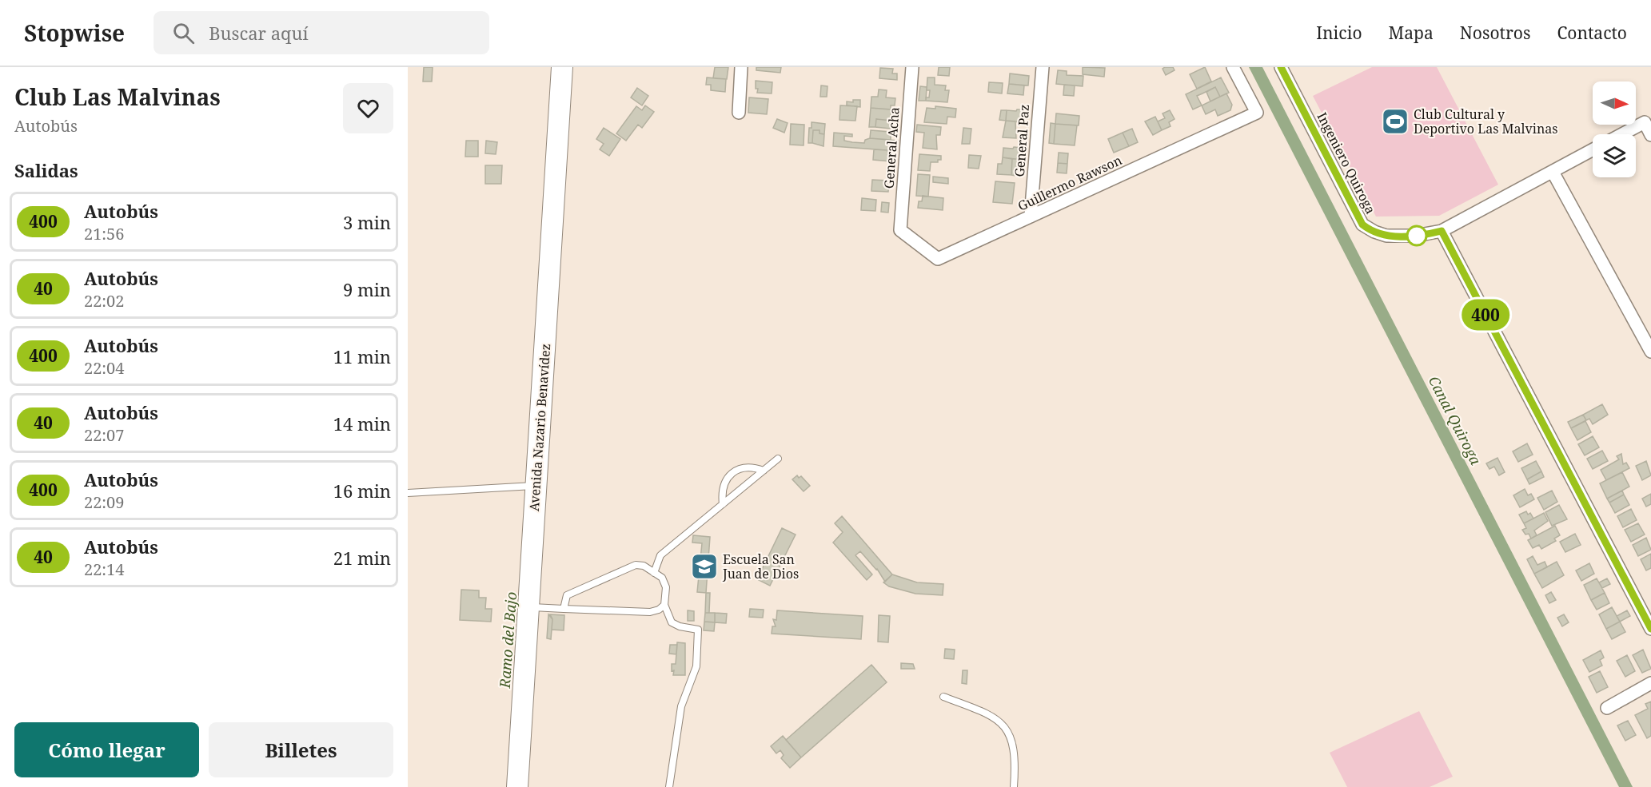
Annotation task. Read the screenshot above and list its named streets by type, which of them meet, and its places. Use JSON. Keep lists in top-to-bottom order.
{
  "streets": {
    "main road": ["Avenida Nazario Benavídez"],
    "street": [
      "General Paz",
      "General Acha",
      "Ingeniero Quiroga",
      "Guillermo Rawson"
    ]
  },
  "crossings": [
    ["General Paz", "Guillermo Rawson"],
    ["General Acha", "Guillermo Rawson"]
  ],
  "water": ["Canal Quiroga", "Ramo del Bajo"],
  "places": {
    "sports": ["Club Cultural y Deportivo Las Malvinas"],
    "school or university": ["Escuela San Juan de Dios"]
  },
  "lines": ["bus line 400"],
  "north": "right",
  "page": {
    "header": "Stopwise",
    "search": "Buscar aquí",
    "nav": [
      "Inicio",
      "Mapa",
      "Nosotros",
      "Contacto"
    ],
    "heading": [
      ["Club Las Malvinas", "Autobús"],
      "Salidas"
    ],
    "on_map": "400",
    "list": [
      {
        "mark": "400",
        "name": "Autobús",
        "note": "21:56",
        "value": "3 min"
      },
      {
        "mark": "40",
        "name": "Autobús",
        "note": "22:02",
        "value": "9 min"
      },
      {
        "mark": "400",
        "name": "Autobús",
        "note": "22:04",
        "value": "11 min"
      },
      {
        "mark": "40",
        "name": "Autobús",
        "note": "22:07",
        "value": "14 min"
      },
      {
        "mark": "400",
        "name": "Autobús",
        "note": "22:09",
        "value": "16 min"
      },
      {
        "mark": "40",
        "name": "Autobús",
        "note": "22:14",
        "value": "21 min"
      }
    ],
    "buttons": ["Cómo llegar", "Billetes"]
  }
}
